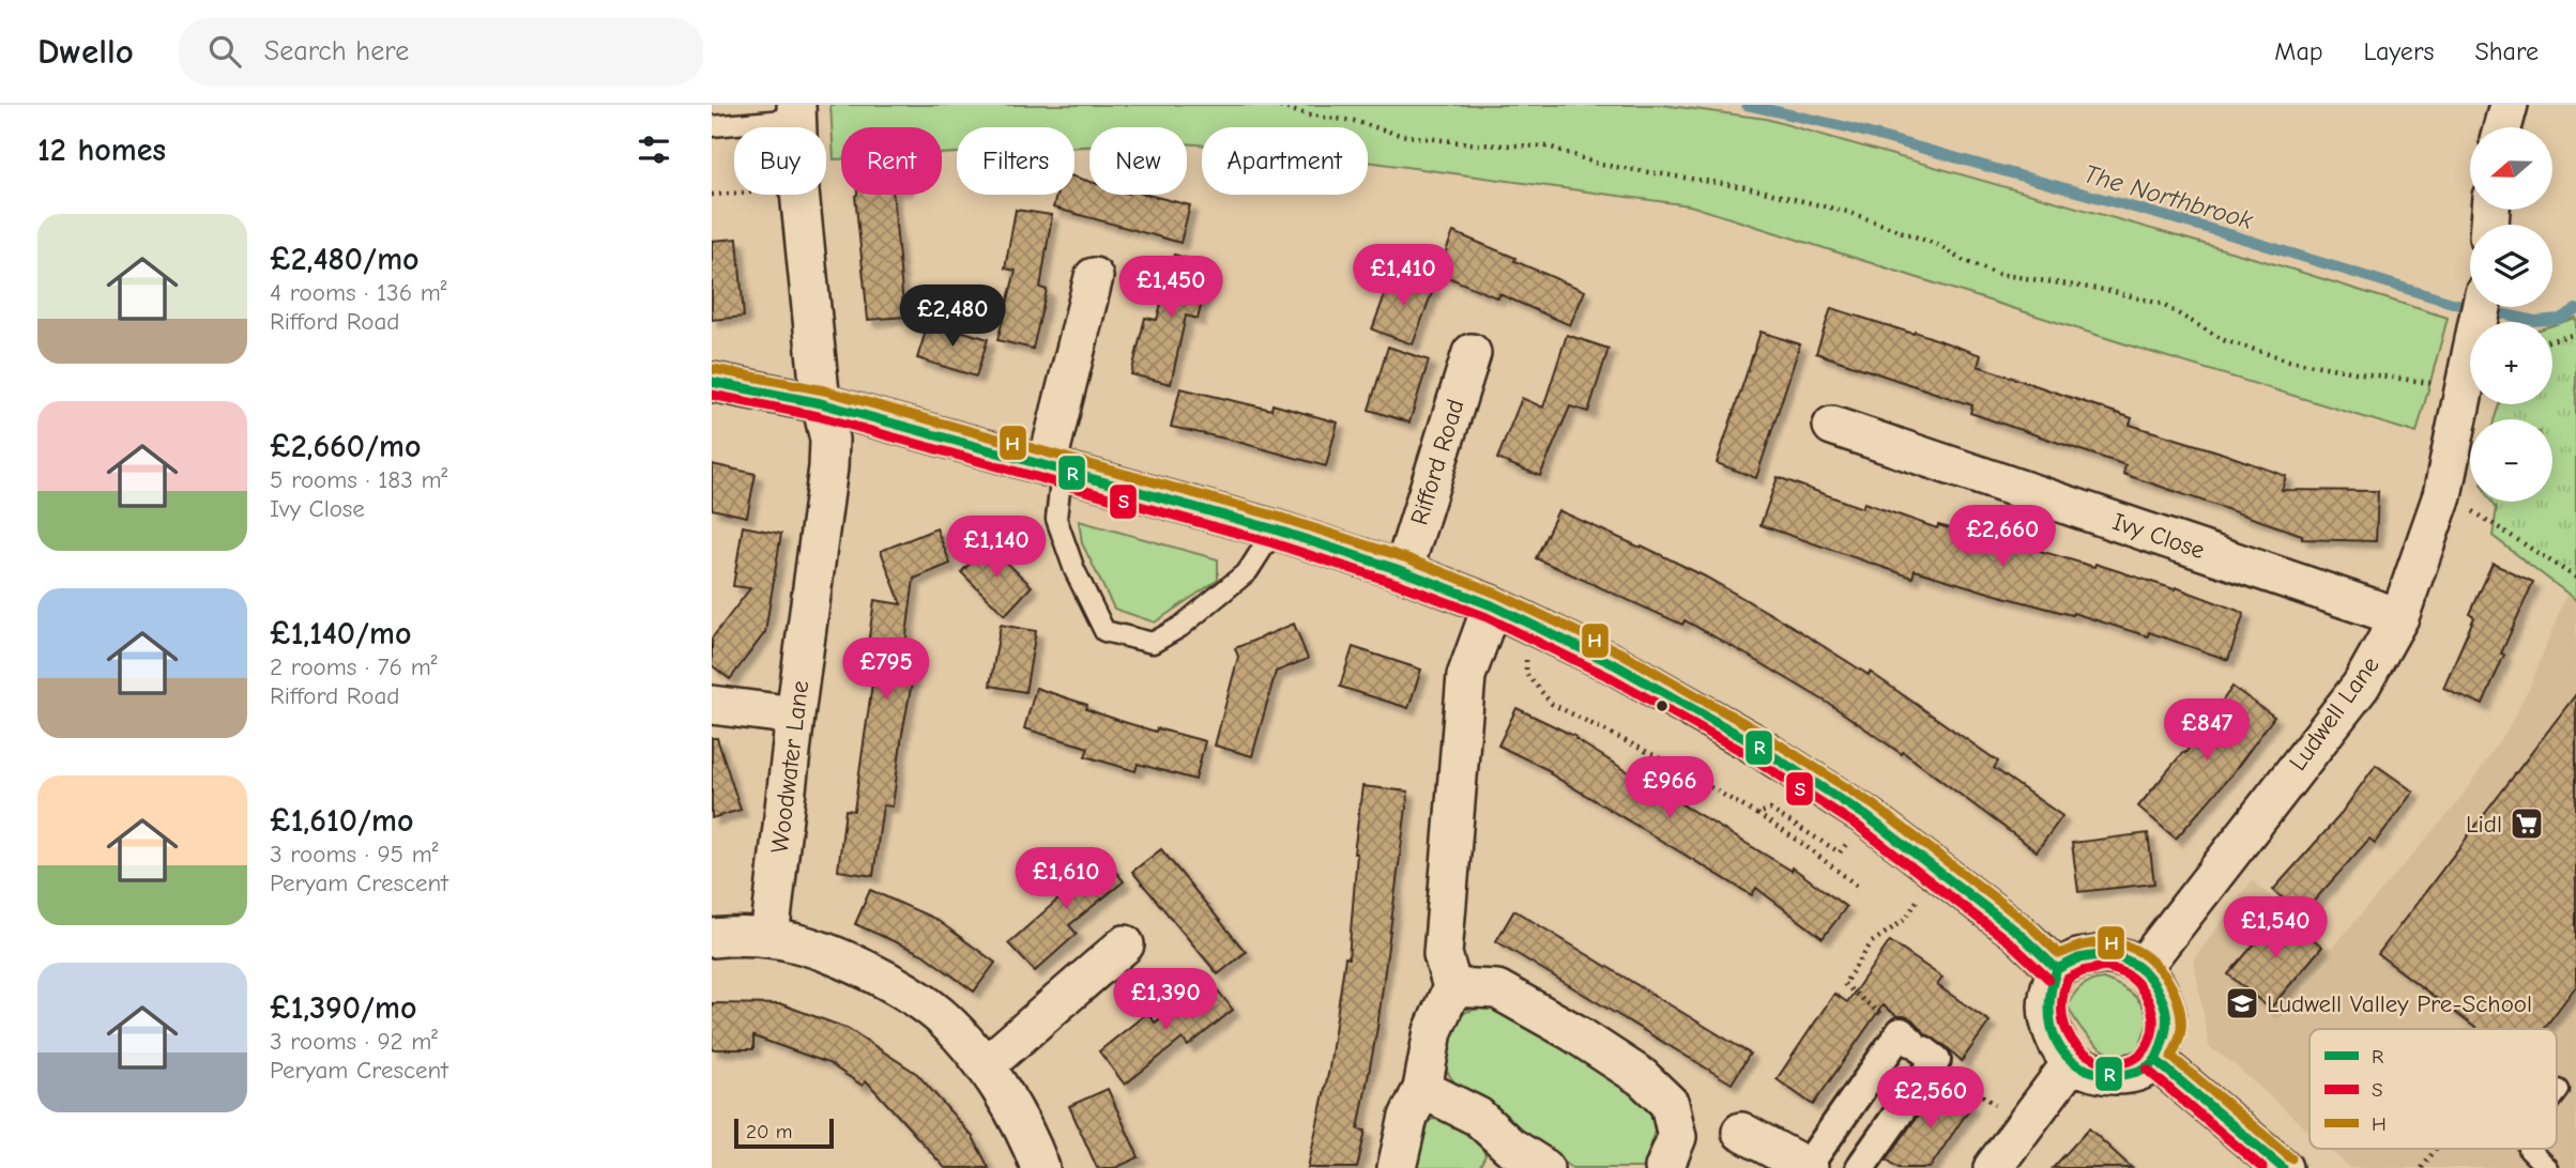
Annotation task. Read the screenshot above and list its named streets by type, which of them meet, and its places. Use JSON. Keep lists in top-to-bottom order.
{
  "streets": {
    "street": [
      "Rifford Road",
      "Ivy Close",
      "Ludwell Lane",
      "Woodwater Lane"
    ]
  },
  "crossings": [
    ["Ivy Close", "Ludwell Lane"]
  ],
  "water": ["The Northbrook"],
  "places": {
    "supermarket": ["Lidl"],
    "school or university": ["Ludwell Valley Pre-School"]
  },
  "lines": ["transit line H", "transit line R", "transit line S"],
  "legend": ["R", "S", "H"],
  "scale_bar": "20 m",
  "north": "left",
  "page": {
    "header": "Dwello",
    "search": "Search here",
    "nav": ["Map", "Layers", "Share"],
    "heading": "12 homes",
    "map_buttons": ["+", "−"],
    "chip": [
      "Buy",
      "Rent",
      "Filters",
      "New",
      "Apartment"
    ],
    "list": [
      {
        "name": "£2,480/mo",
        "note": "4 rooms · 136 m² · Rifford Road"
      },
      {
        "name": "£2,660/mo",
        "note": "5 rooms · 183 m² · Ivy Close"
      },
      {
        "name": "£1,140/mo",
        "note": "2 rooms · 76 m² · Rifford Road"
      },
      {
        "name": "£1,610/mo",
        "note": "3 rooms · 95 m² · Peryam Crescent"
      },
      {
        "name": "£1,390/mo",
        "note": "3 rooms · 92 m² · Peryam Crescent"
      }
    ],
    "price": [
      "£1,410",
      "£1,450",
      "£2,480",
      "£2,660",
      "£1,140",
      "£795",
      "£847",
      "£966",
      "£1,610",
      "£1,540",
      "£1,390",
      "£2,560"
    ],
    "scale": "20 m"
  }
}
